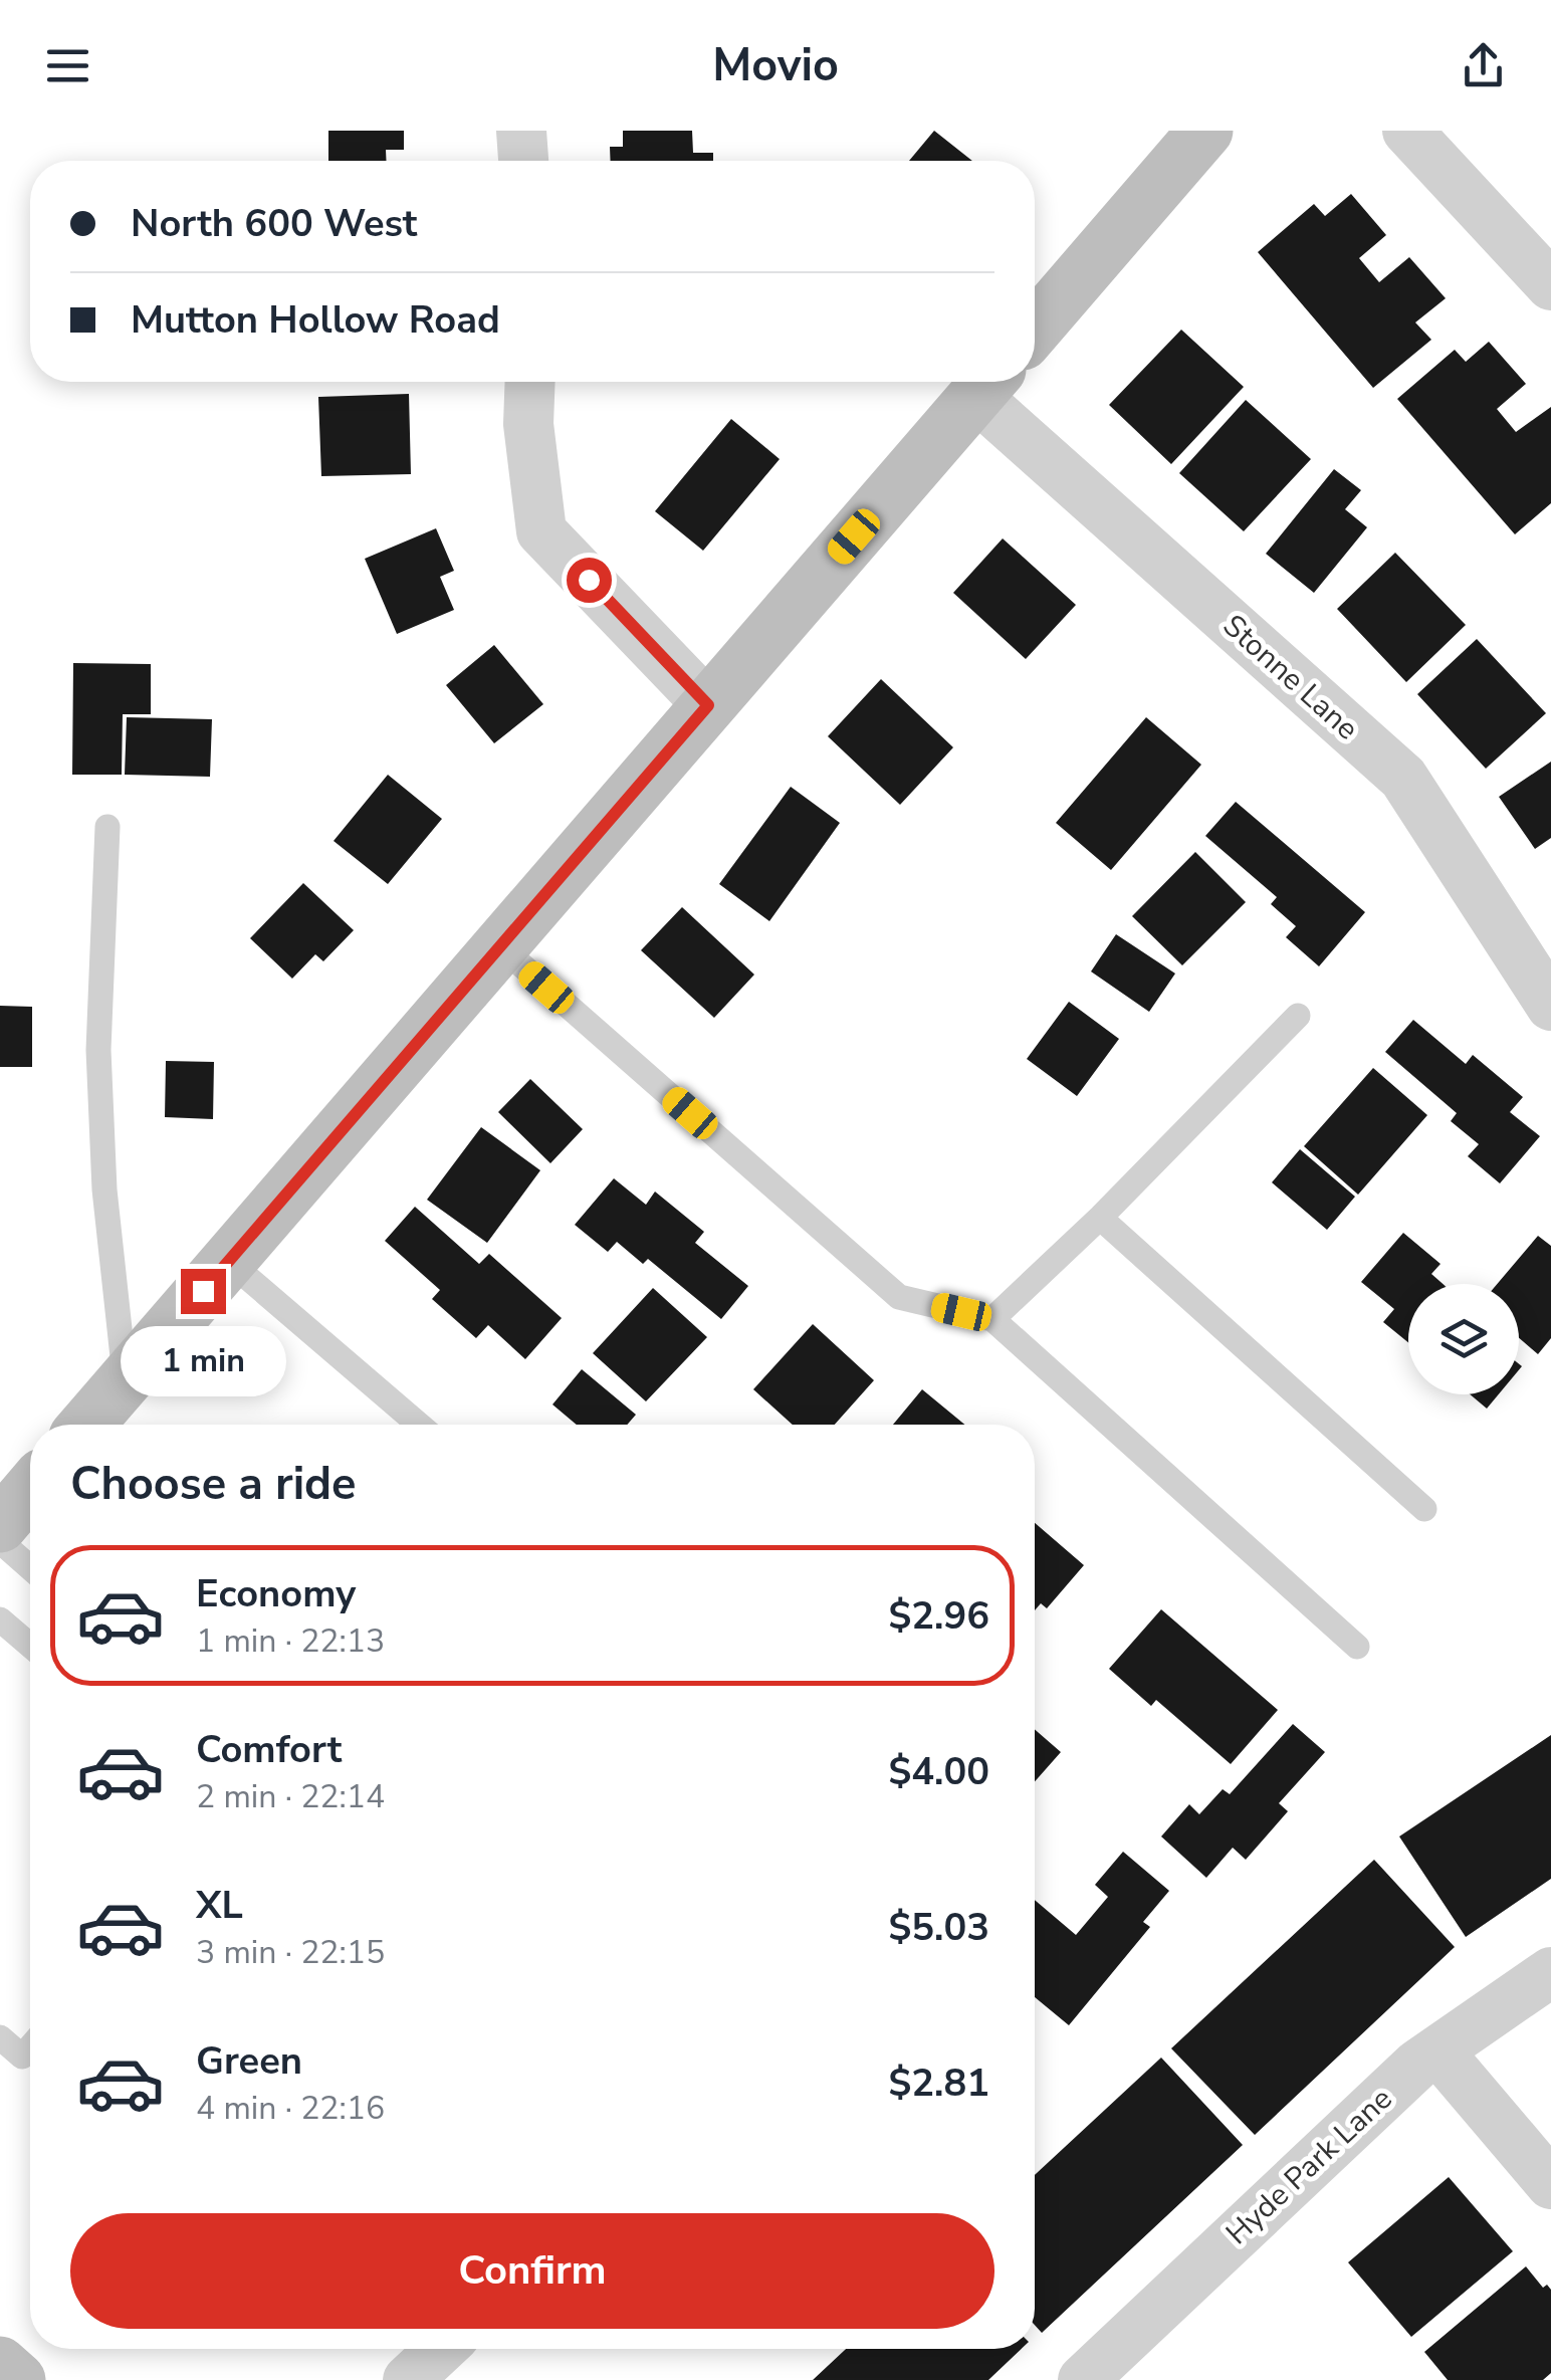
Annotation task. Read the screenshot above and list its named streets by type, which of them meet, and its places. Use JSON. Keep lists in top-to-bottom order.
{
  "streets": {
    "street": ["Stonne Lane", "Hyde Park Lane"]
  },
  "page": {
    "header": "Movio",
    "banner": ["North 600 West", "Mutton Hollow Road"],
    "bubble": "1 min",
    "heading": "Choose a ride",
    "list": [
      {
        "name": "Economy",
        "note": "1 min · 22:13",
        "value": "$2.96"
      },
      {
        "name": "Comfort",
        "note": "2 min · 22:14",
        "value": "$4.00"
      },
      {
        "name": "XL",
        "note": "3 min · 22:15",
        "value": "$5.03"
      },
      {
        "name": "Green",
        "note": "4 min · 22:16",
        "value": "$2.81"
      }
    ],
    "buttons": "Confirm"
  }
}
